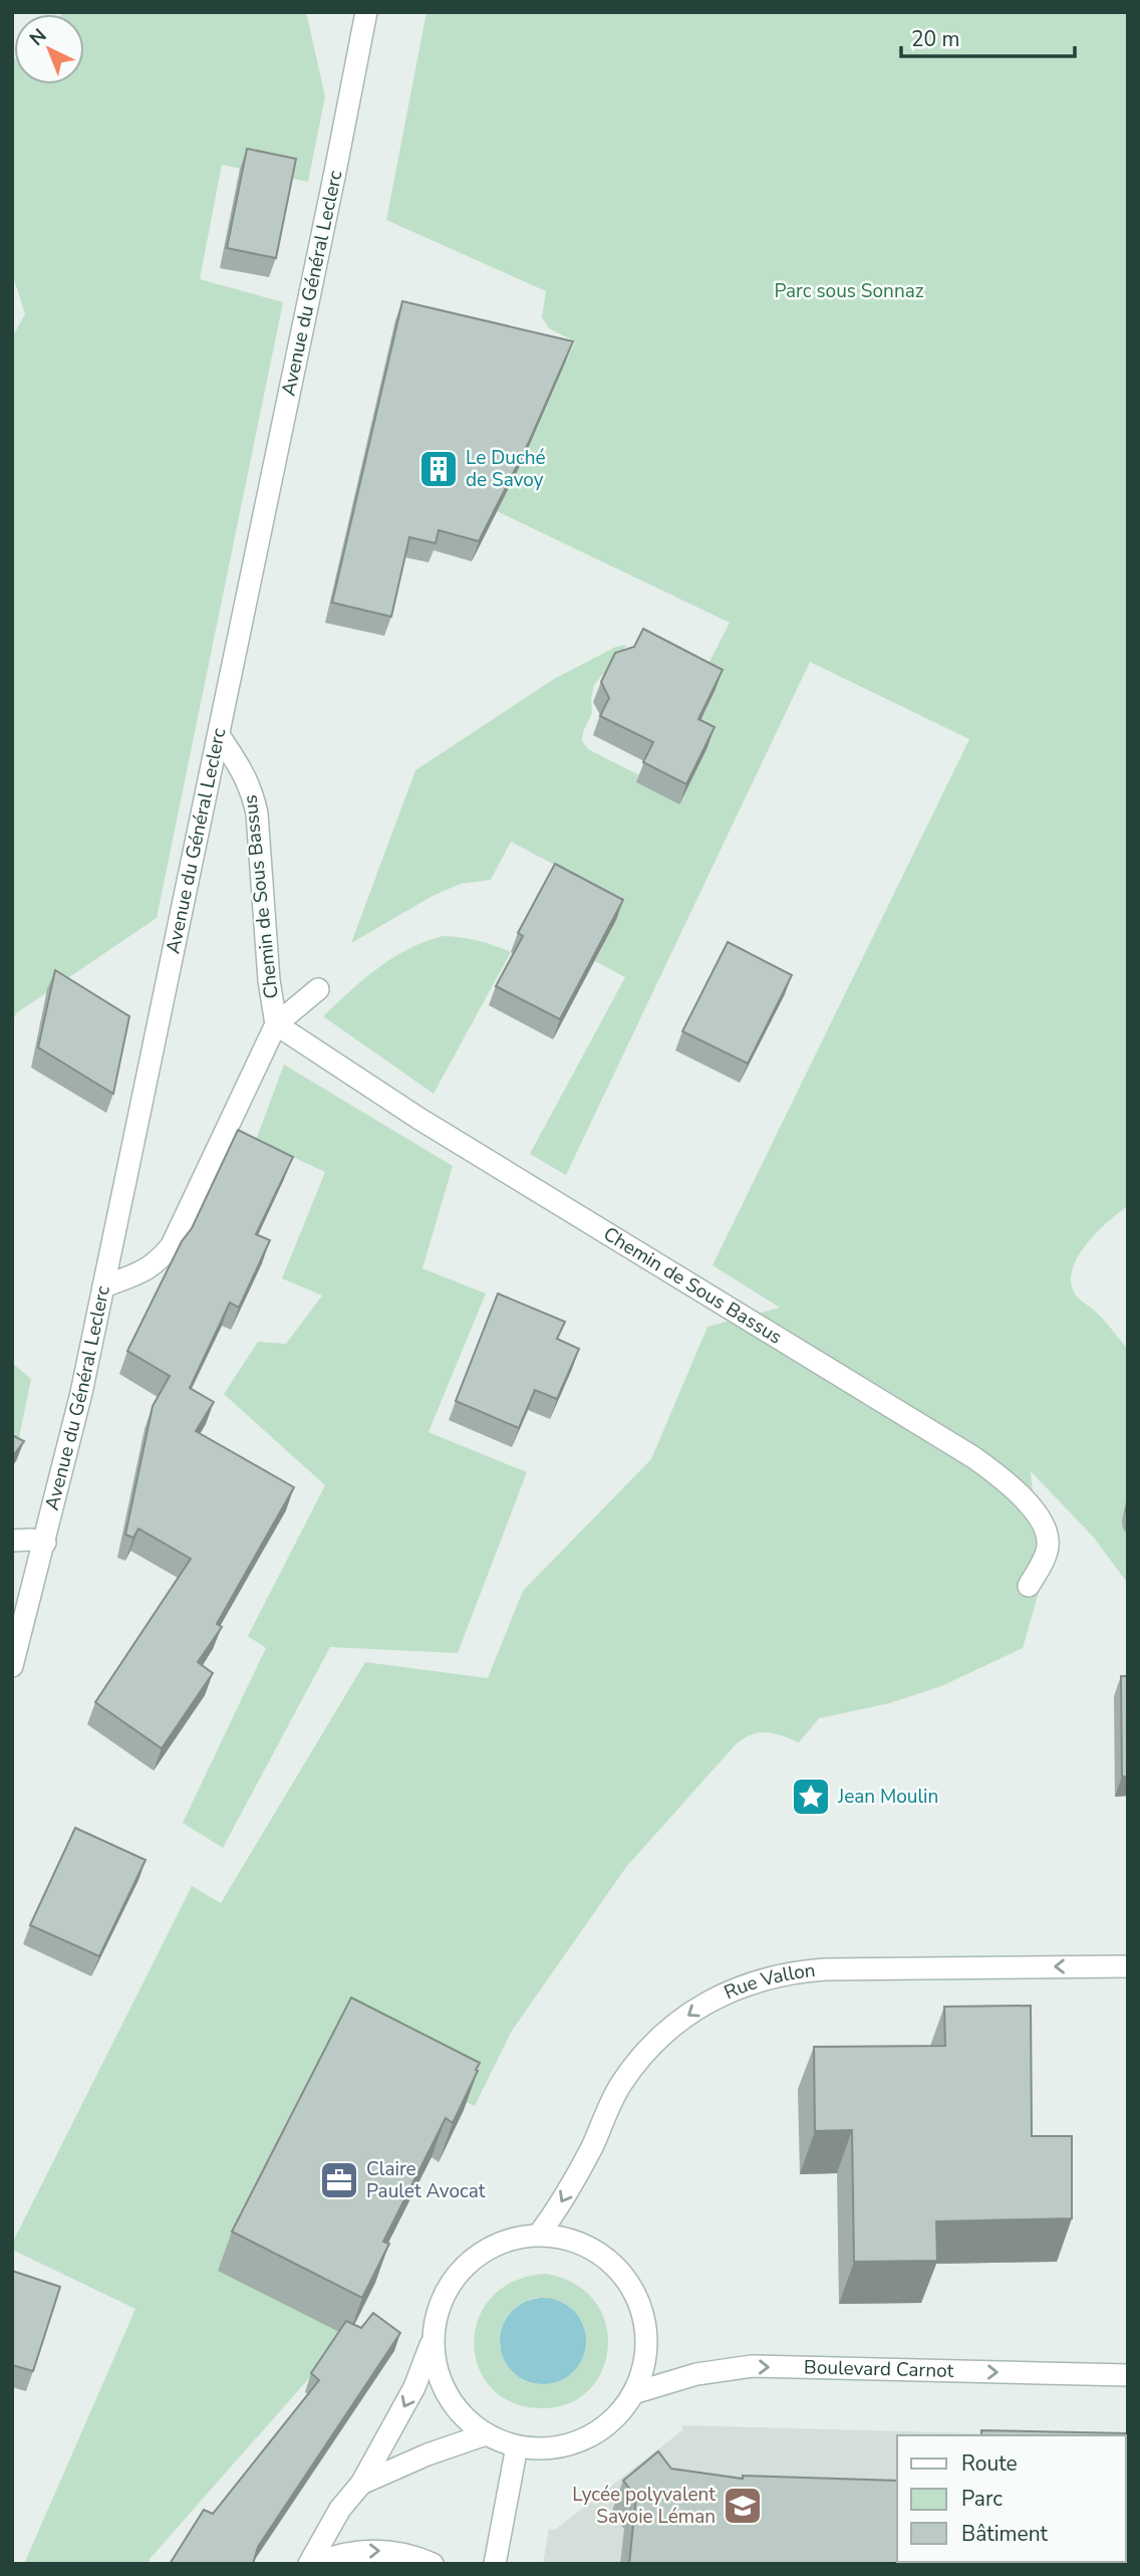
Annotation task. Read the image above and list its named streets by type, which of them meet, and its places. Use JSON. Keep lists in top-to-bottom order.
{
  "streets": {
    "street": [
      "Avenue du Général Leclerc",
      "Chemin de Sous Bassus",
      "Rue Vallon",
      "Boulevard Carnot"
    ]
  },
  "crossings": [
    ["Avenue du Général Leclerc", "Chemin de Sous Bassus"],
    ["Rue Vallon", "Boulevard Carnot"]
  ],
  "one_way": ["Rue Vallon", "Boulevard Carnot"],
  "parks": ["Parc sous Sonnaz"],
  "places": {
    "building": ["Le Duché de Savoy"],
    "place": ["Jean Moulin"],
    "office": ["Claire Paulet Avocat"],
    "school or university": ["Lycée polyvalent Savoie Léman"]
  },
  "legend": ["Route", "Parc", "Bâtiment"],
  "scale_bar": "20 m",
  "north": "top left"
}
